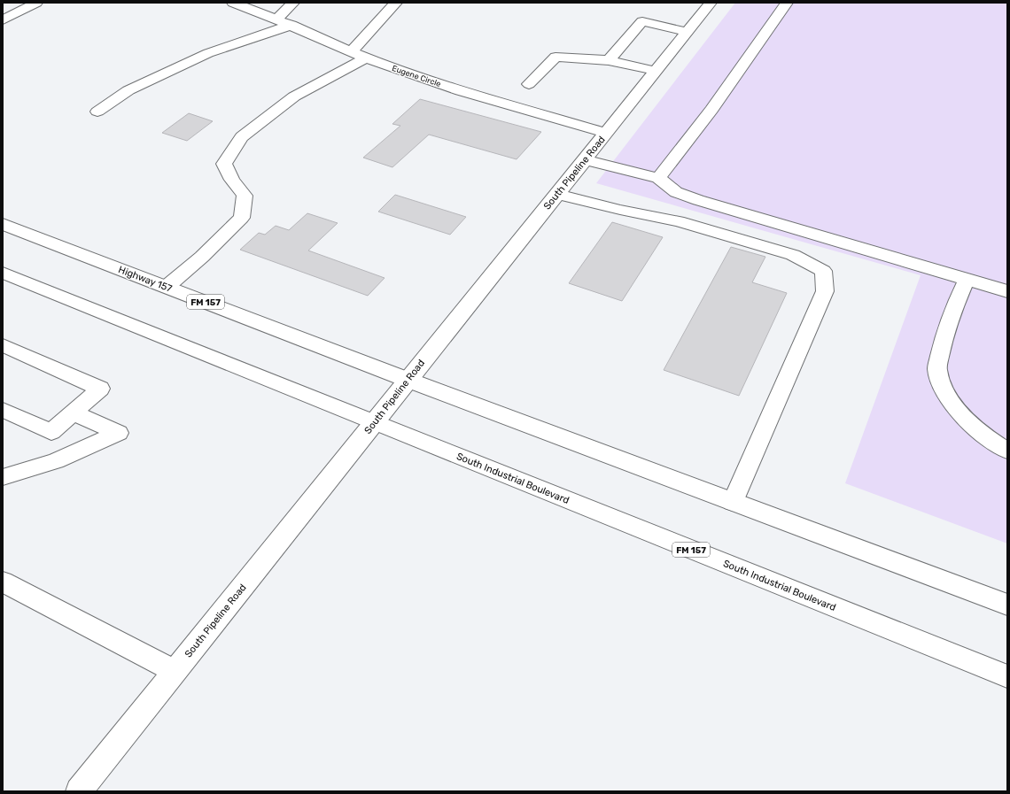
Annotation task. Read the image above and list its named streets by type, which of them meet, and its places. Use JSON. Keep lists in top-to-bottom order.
{
  "streets": {
    "main road": [
      "Eugene Circle",
      "South Pipeline Road",
      "Highway 157",
      "FM 157",
      "South Industrial Boulevard"
    ]
  },
  "crossings": [
    ["Eugene Circle", "South Pipeline Road"],
    ["South Pipeline Road", "Highway 157"],
    ["South Pipeline Road", "FM 157"],
    ["South Pipeline Road", "South Industrial Boulevard"],
    ["Highway 157", "FM 157"],
    ["FM 157", "South Industrial Boulevard"]
  ]
}
